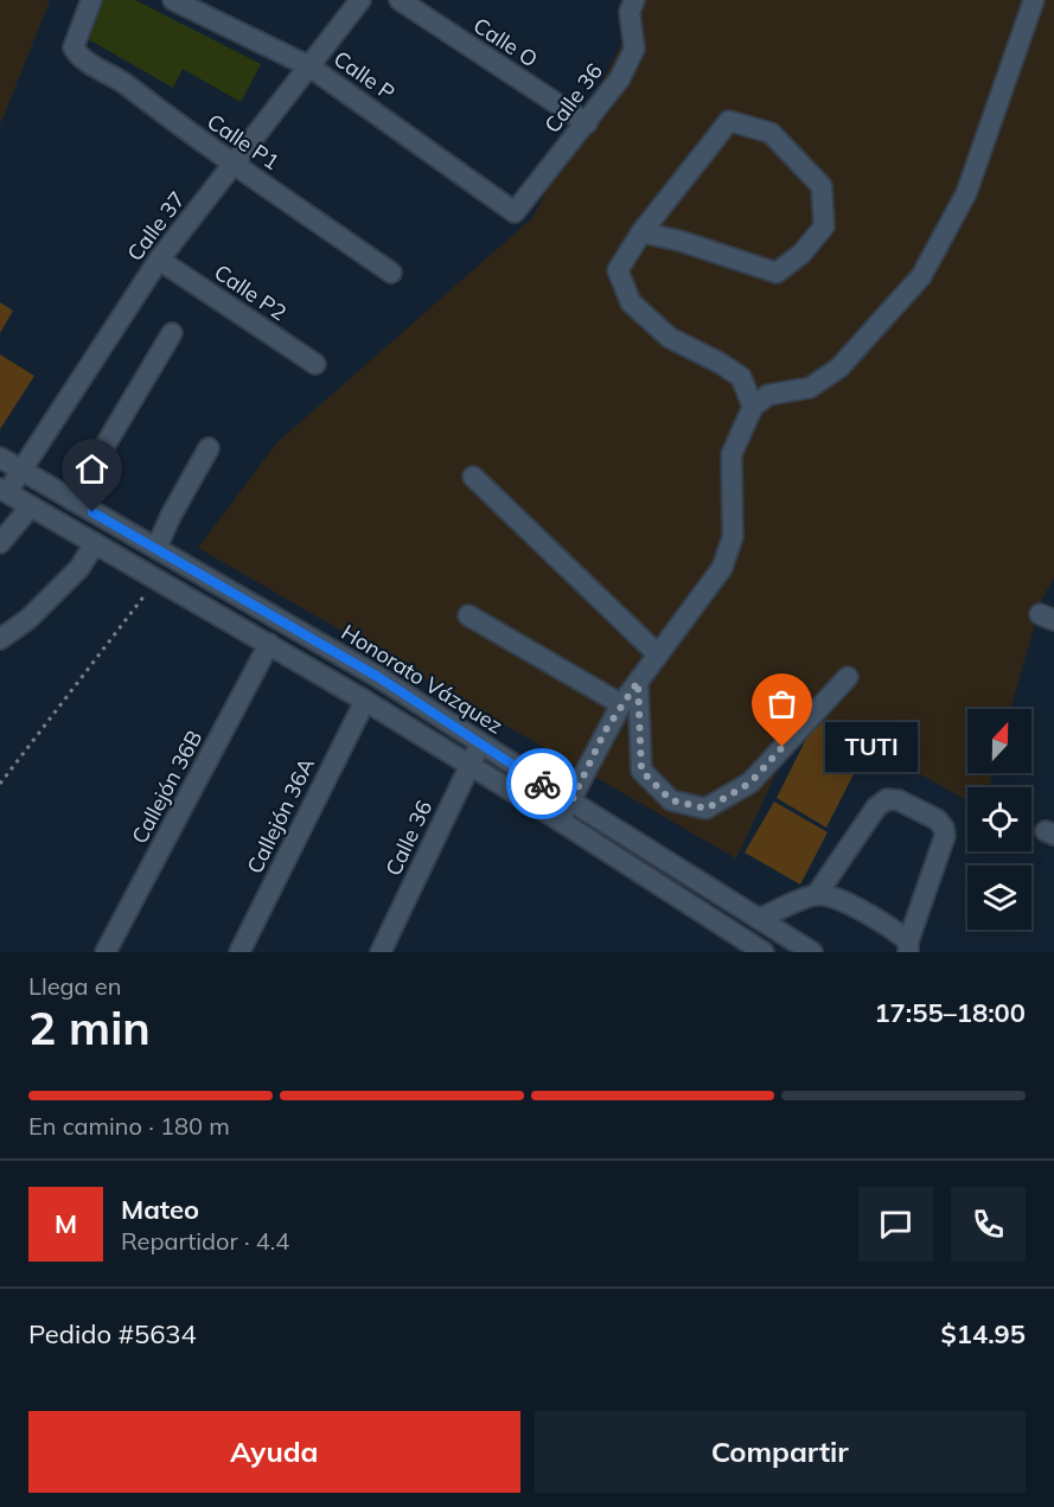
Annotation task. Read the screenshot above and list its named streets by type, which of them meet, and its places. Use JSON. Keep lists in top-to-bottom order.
{
  "streets": {
    "street": [
      "Calle O",
      "Calle P",
      "Calle 36",
      "Calle P1",
      "Calle 37",
      "Calle P2",
      "Honorato Vázquez",
      "Callejón 36B",
      "Callejón 36A"
    ]
  },
  "crossings": [
    ["Calle O", "Calle 36"],
    ["Calle P", "Calle 36"],
    ["Calle P", "Calle 37"],
    ["Calle 36", "Honorato Vázquez"],
    ["Calle P1", "Calle 37"],
    ["Calle 37", "Calle P2"],
    ["Calle 37", "Honorato Vázquez"],
    ["Honorato Vázquez", "Callejón 36B"]
  ],
  "places": ["TUTI"],
  "north": "top",
  "page": {
    "bubble": "TUTI",
    "heading": ["2 min", "Llega en", "17:55–18:00"],
    "panel": [
      "Mateo",
      "Repartidor · 4.4",
      "Pedido #5634",
      "$14.95"
    ],
    "bar": "En camino · 180 m",
    "round": "M",
    "buttons": ["Ayuda", "Compartir"]
  }
}
